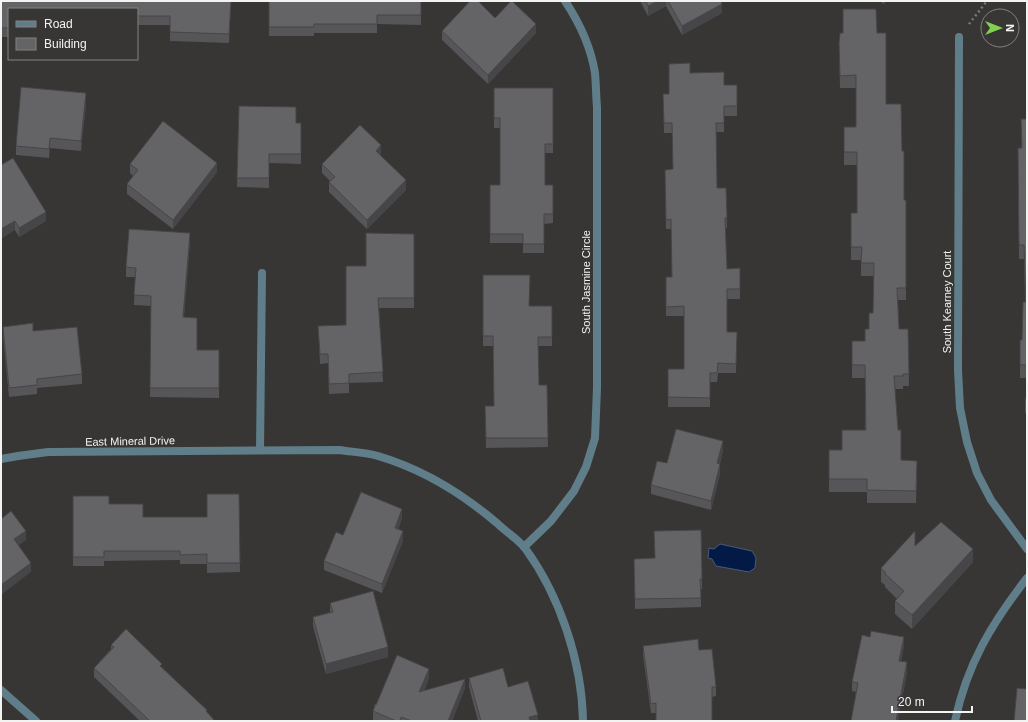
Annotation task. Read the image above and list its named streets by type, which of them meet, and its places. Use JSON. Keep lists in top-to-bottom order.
{
  "streets": {
    "street": ["South Jasmine Circle", "South Kearney Court", "East Mineral Drive"]
  },
  "crossings": [
    ["South Jasmine Circle", "East Mineral Drive"]
  ],
  "legend": ["Road", "Building"],
  "scale_bar": "20 m",
  "north": "right"
}
